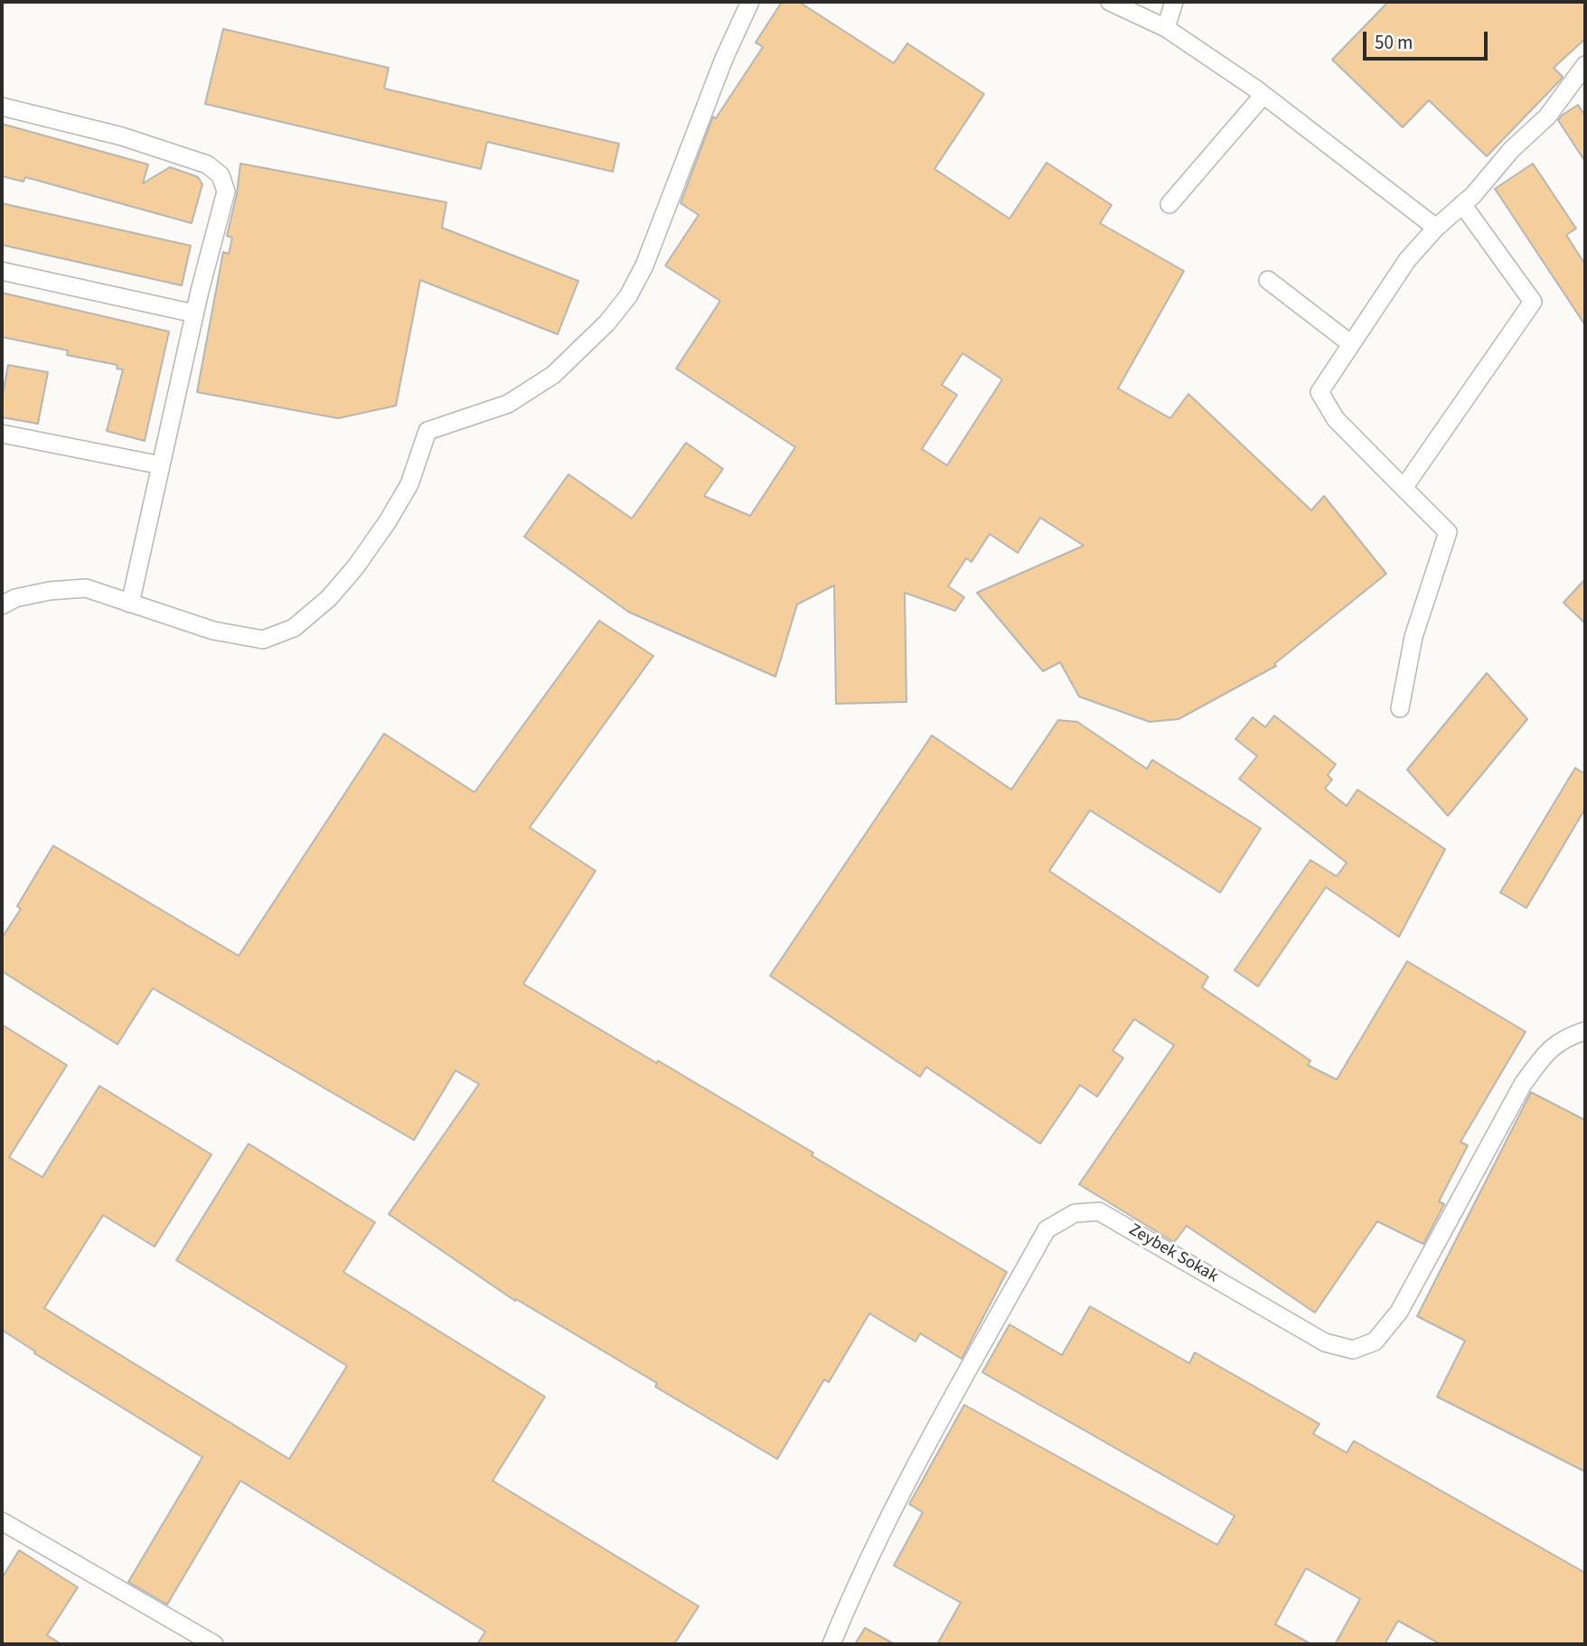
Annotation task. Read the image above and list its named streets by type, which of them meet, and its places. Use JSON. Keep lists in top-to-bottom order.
{
  "streets": {
    "street": ["Zeybek Sokak"]
  },
  "scale_bar": "50 m"
}
